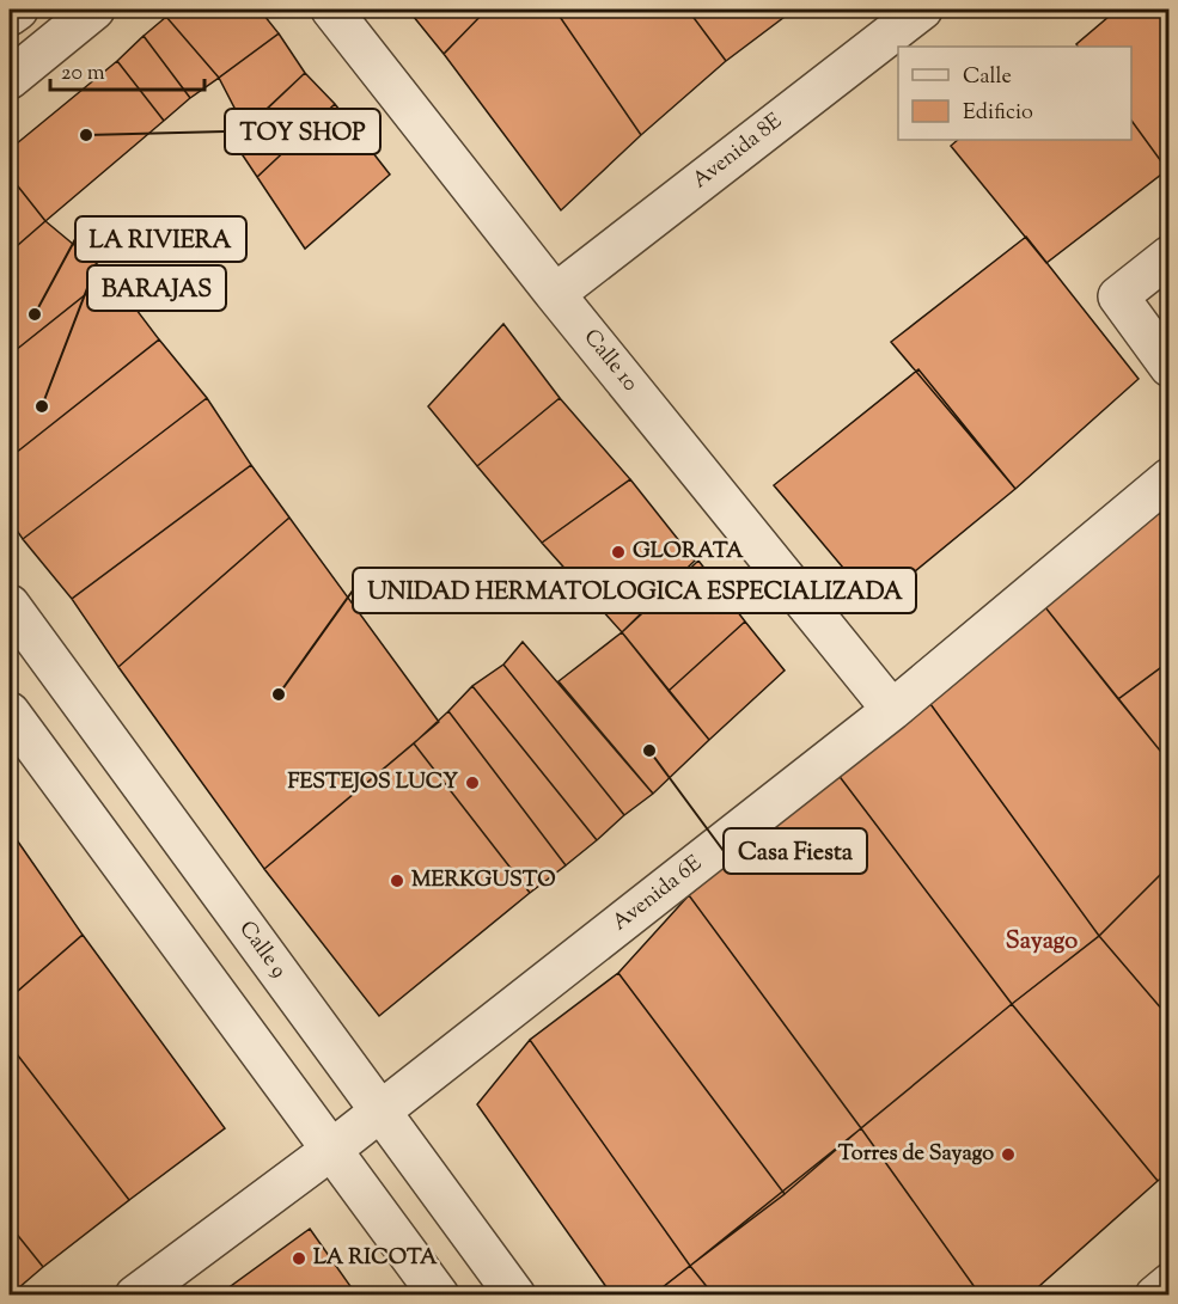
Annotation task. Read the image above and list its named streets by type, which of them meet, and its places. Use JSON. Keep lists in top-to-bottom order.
{
  "streets": {
    "street": [
      "Avenida 8E",
      "Calle 10",
      "Avenida 6E",
      "Calle 9"
    ]
  },
  "crossings": [
    ["Avenida 8E", "Calle 10"],
    ["Calle 10", "Avenida 6E"],
    ["Avenida 6E", "Calle 9"]
  ],
  "districts": ["Sayago"],
  "places": [
    "TOY SHOP",
    "LA RIVIERA",
    "BARAJAS",
    "GLORATA",
    "UNIDAD HERMATOLOGICA ESPECIALIZADA",
    "Casa Fiesta",
    "FESTEJOS LUCY",
    "MERKGUSTO",
    "Torres de Sayago",
    "LA RICOTA"
  ],
  "legend": ["Calle", "Edificio"],
  "scale_bar": "20 m"
}
